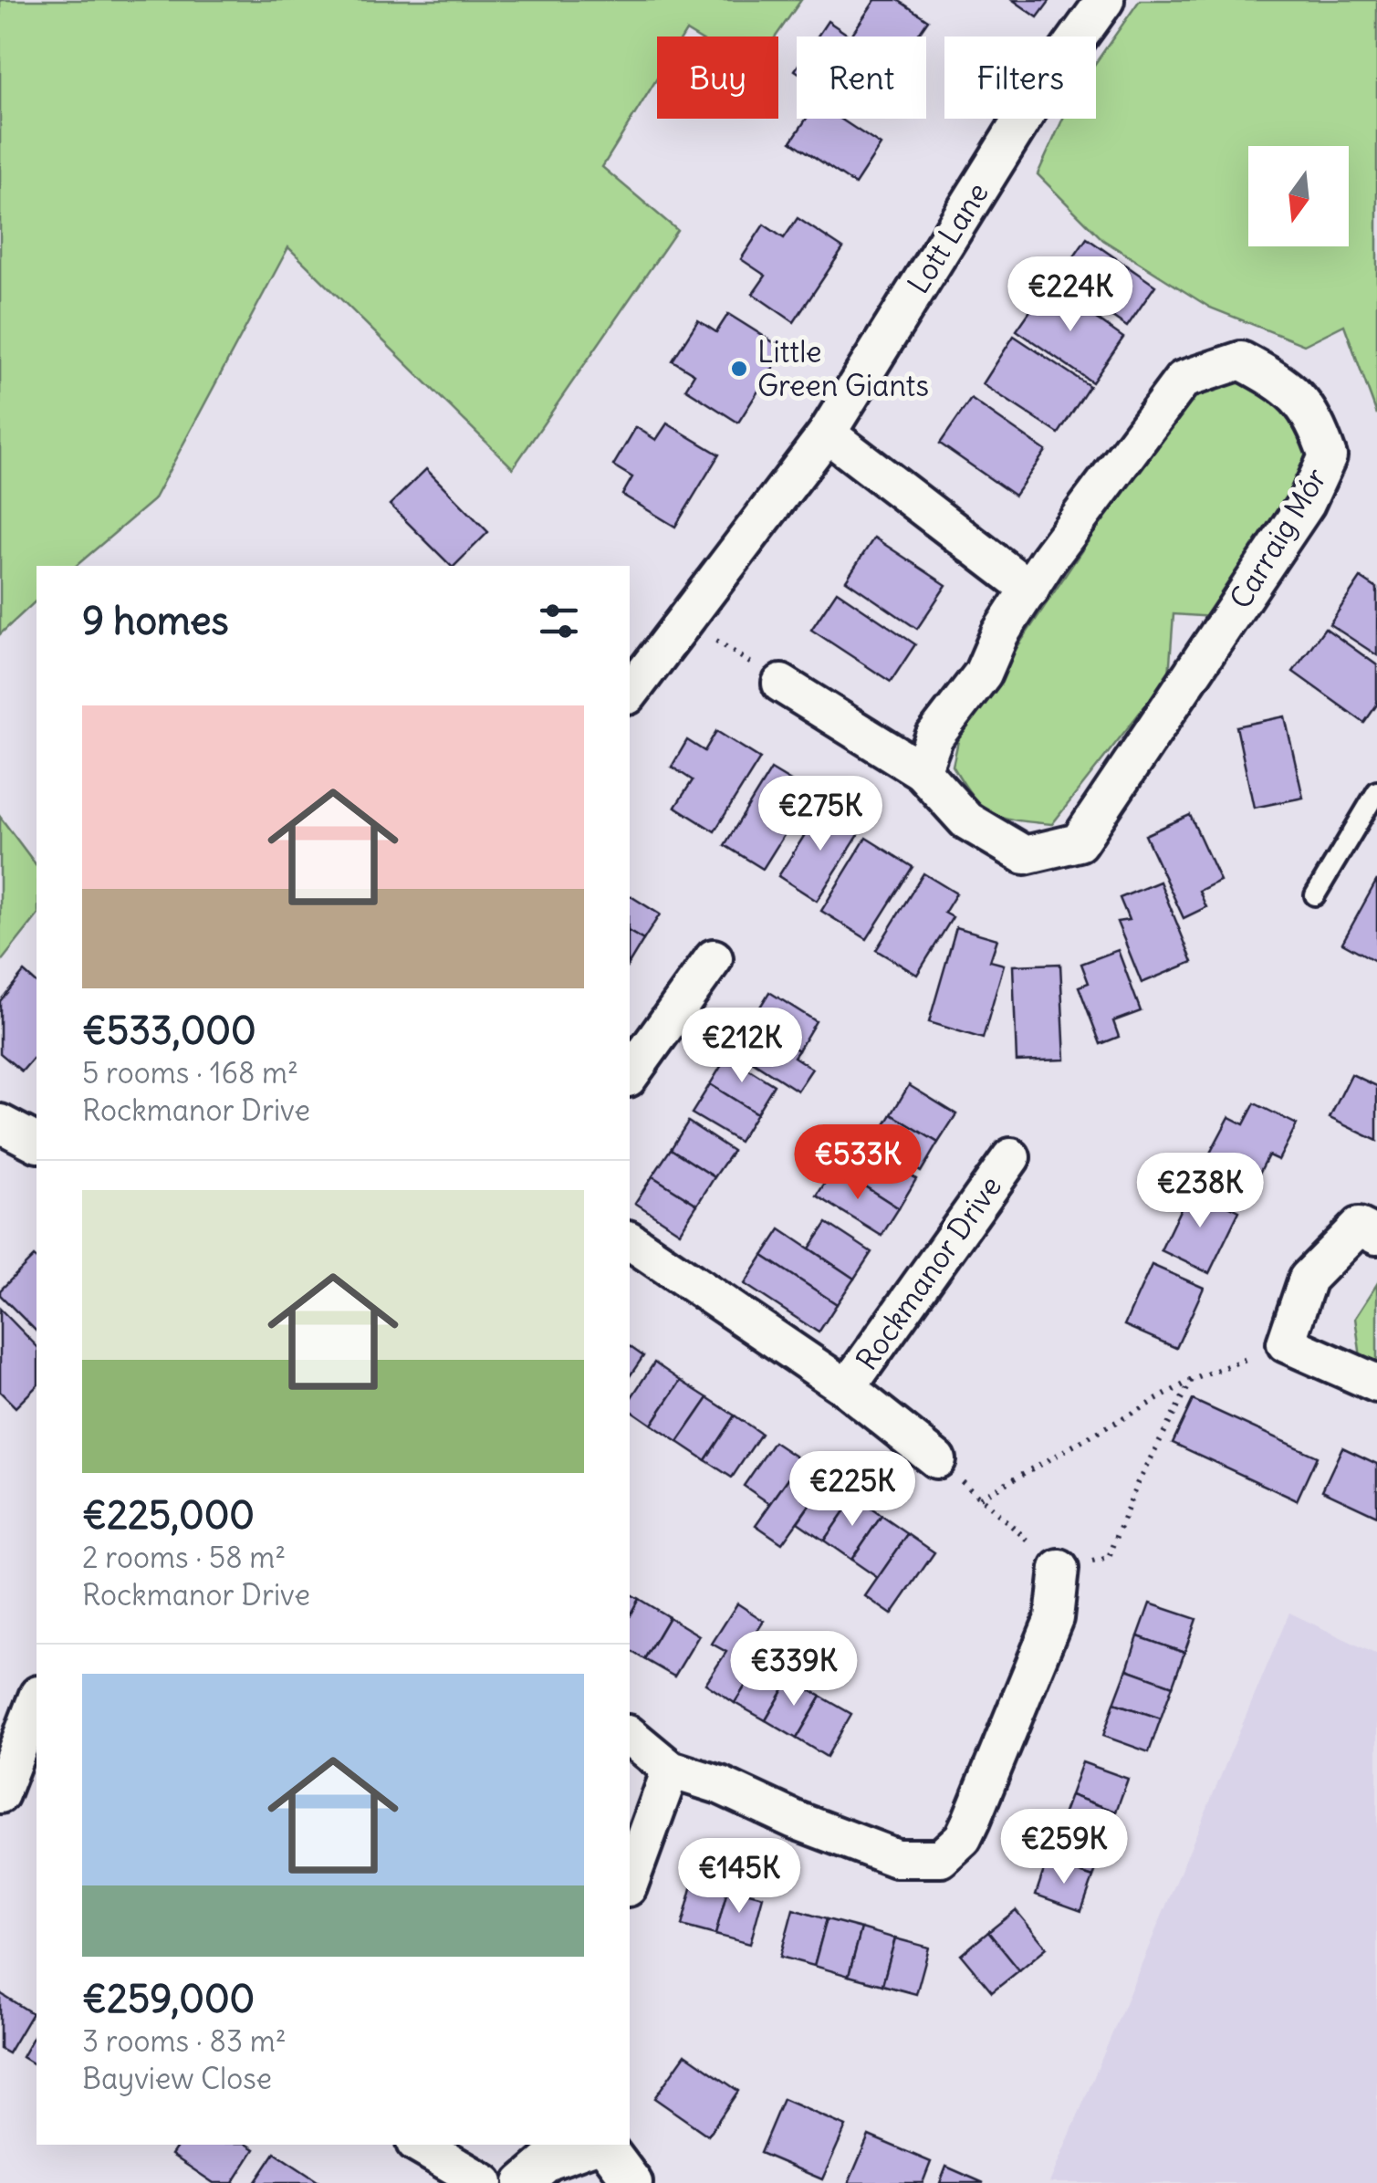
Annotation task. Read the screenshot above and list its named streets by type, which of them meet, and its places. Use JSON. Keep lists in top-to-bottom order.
{
  "streets": {
    "street": ["Lott Lane", "Carraig Mór", "Rockmanor Drive"]
  },
  "places": ["Little Green Giants"],
  "north": "bottom",
  "page": {
    "chip": ["Buy", "Rent", "Filters"],
    "price": [
      "€224K",
      "€275K",
      "€212K",
      "€533K",
      "€238K",
      "€225K",
      "€339K",
      "€259K",
      "€145K"
    ],
    "heading": "9 homes",
    "list": [
      {
        "name": "€533,000",
        "note": "5 rooms · 168 m² · Rockmanor Drive"
      },
      {
        "name": "€225,000",
        "note": "2 rooms · 58 m² · Rockmanor Drive"
      },
      {
        "name": "€259,000",
        "note": "3 rooms · 83 m² · Bayview Close"
      }
    ]
  }
}
